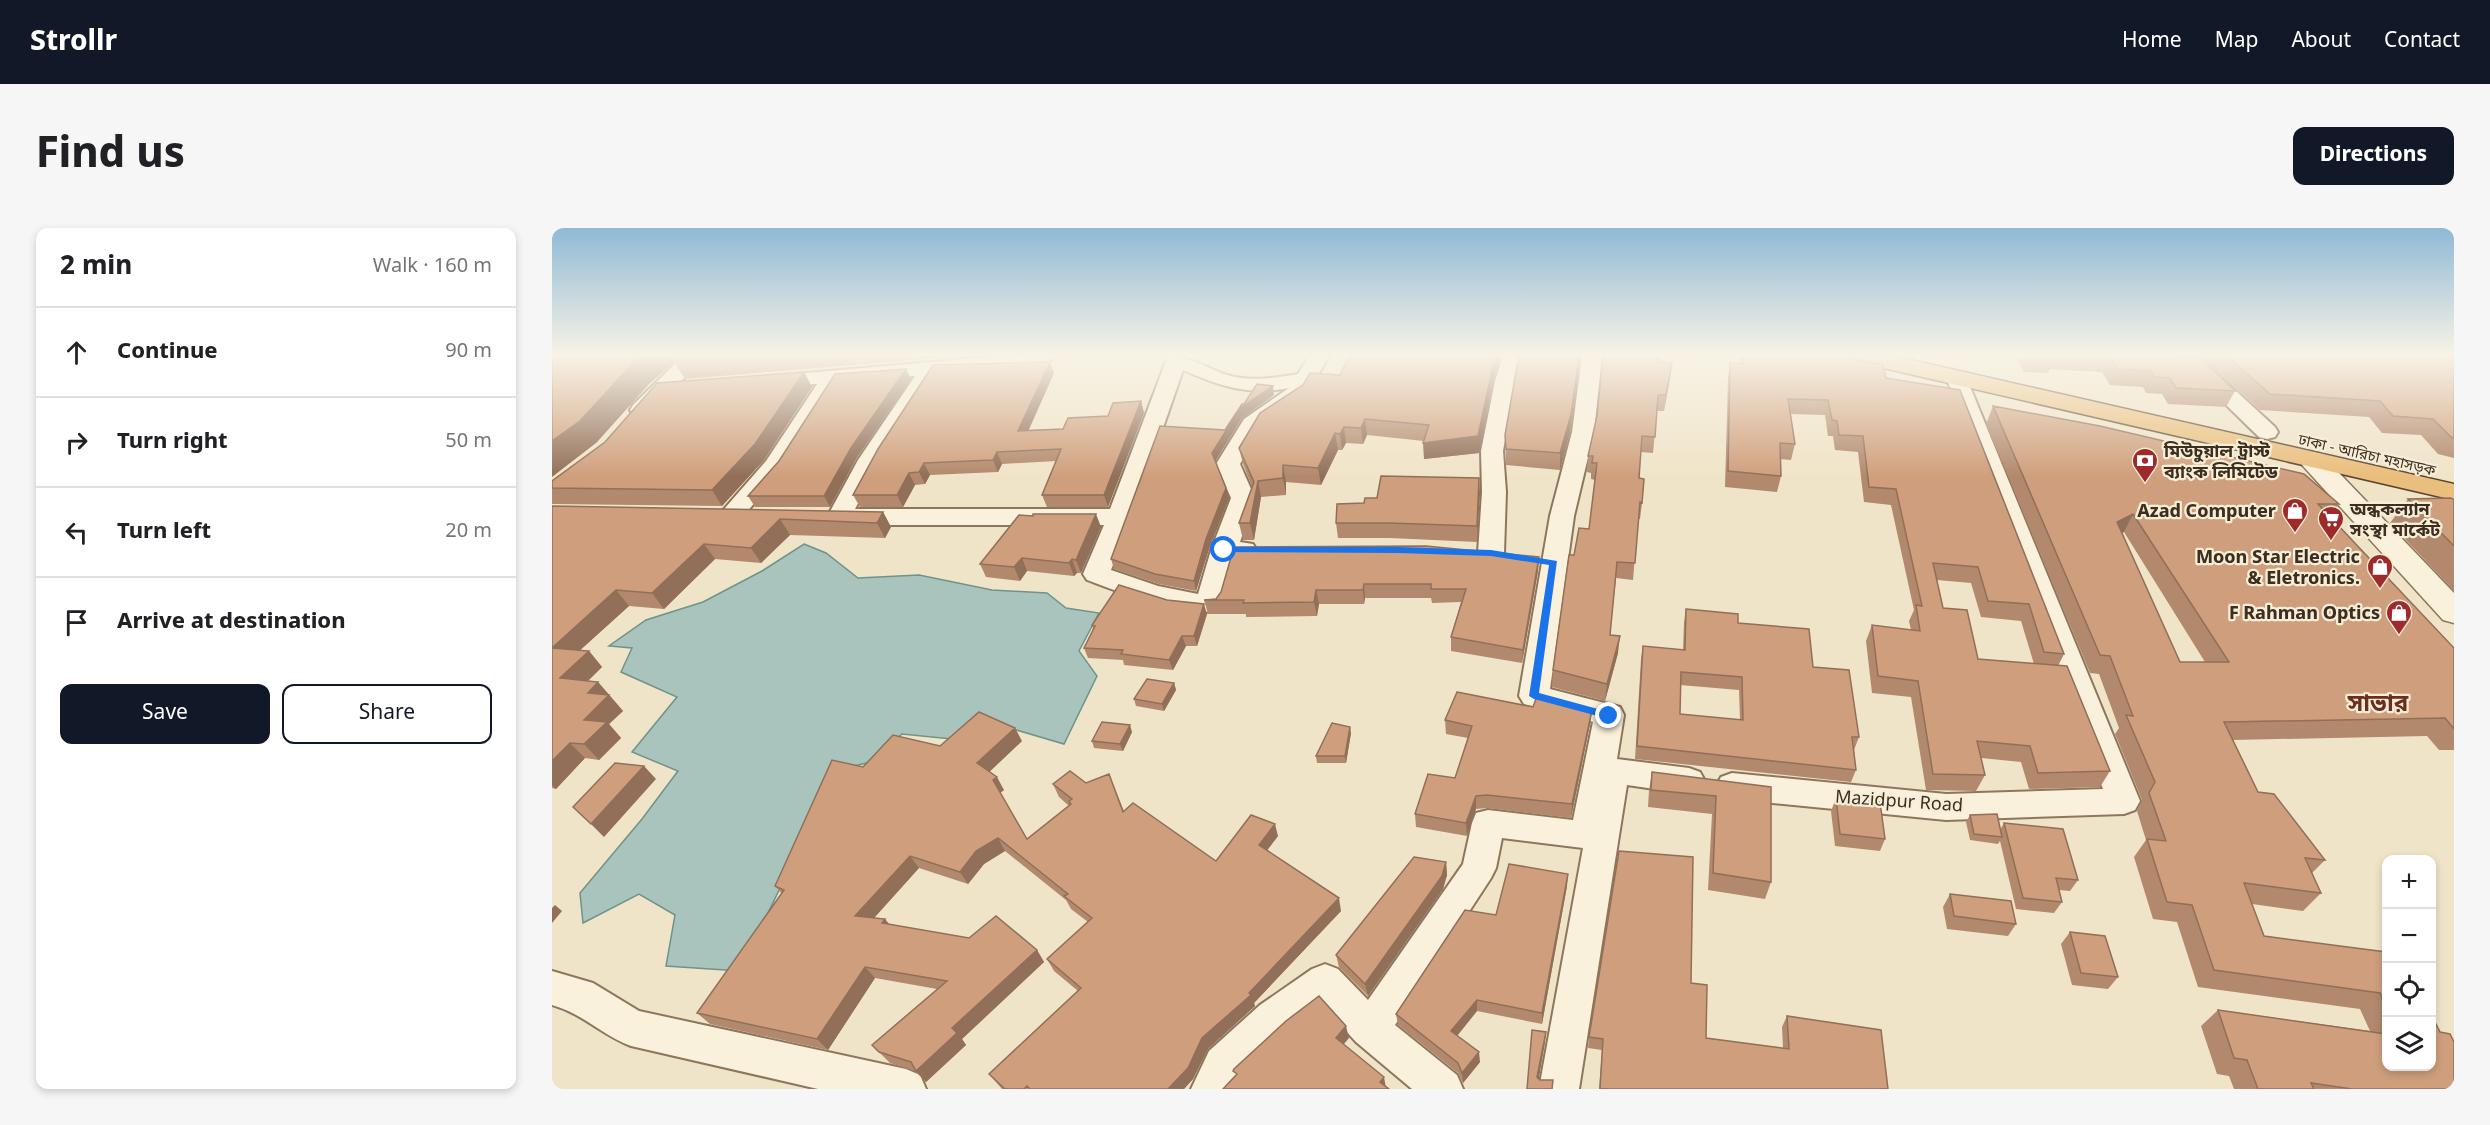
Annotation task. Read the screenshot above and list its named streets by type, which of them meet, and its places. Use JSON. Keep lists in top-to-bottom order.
{
  "streets": {
    "highway": ["ঢাকা - আরিচা মহাসড়ক"],
    "street": ["Mazidpur Road"]
  },
  "districts": ["সাভার"],
  "places": {
    "bank": ["মিউচুয়াল ট্রাস্ট ব্যাংক লিমিটেড"],
    "shop": ["Azad Computer", "Moon Star Electric & Eletronics.", "F Rahman Optics"],
    "supermarket": ["অন্ধকল্যান সংস্থা মার্কেট"]
  },
  "page": {
    "header": "Strollr",
    "nav": [
      "Home",
      "Map",
      "About",
      "Contact"
    ],
    "buttons": [
      "Directions",
      ["Save", "Share"]
    ],
    "title": "Find us",
    "heading": ["2 min", "Walk · 160 m"],
    "list": [
      ["Continue", "90 m"],
      ["Turn right", "50 m"],
      ["Turn left", "20 m"],
      "Arrive at destination"
    ],
    "map_buttons": ["+", "−"]
  }
}
